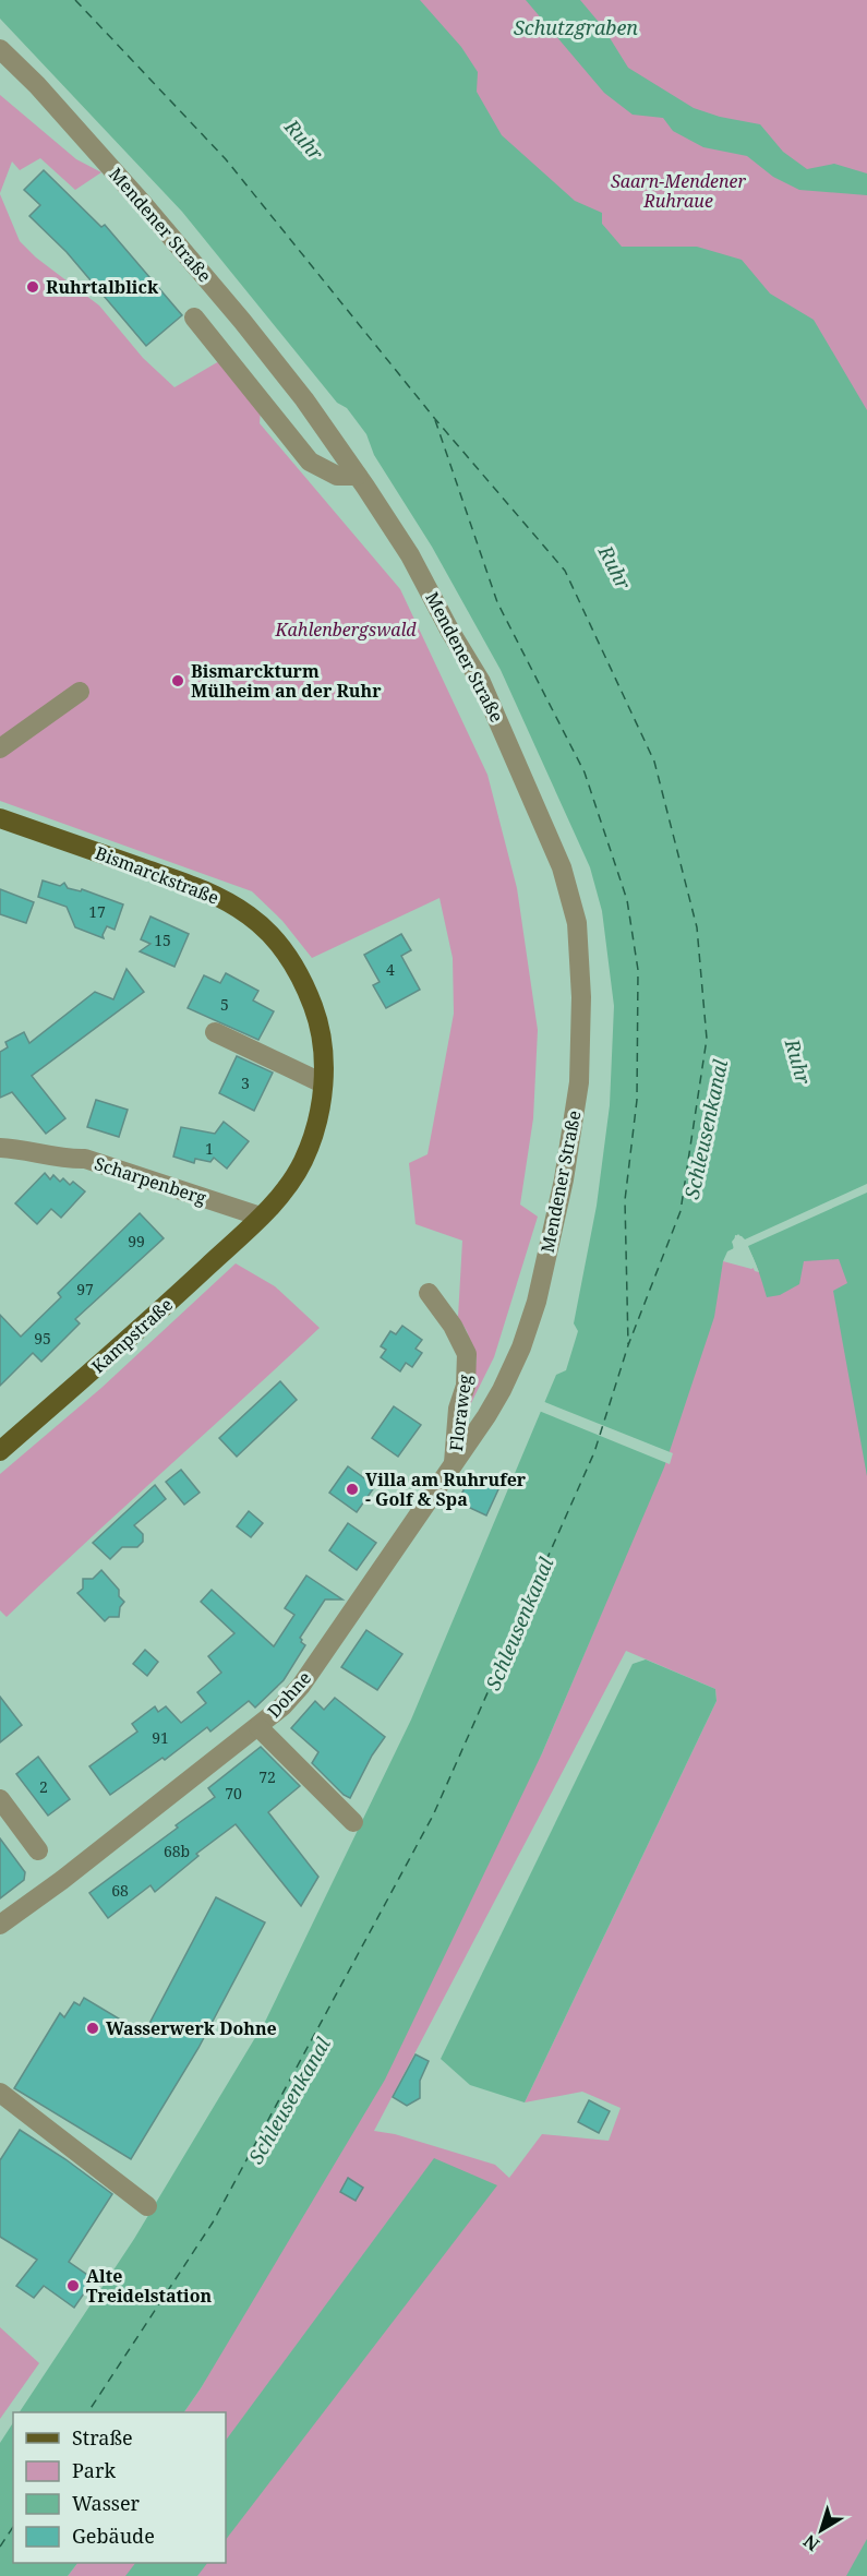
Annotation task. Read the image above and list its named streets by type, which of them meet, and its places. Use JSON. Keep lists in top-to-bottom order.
{
  "streets": {
    "main road": ["Bismarckstraße", "Kampstraße"],
    "street": [
      "Mendener Straße",
      "Scharpenberg",
      "Floraweg",
      "Dohne"
    ]
  },
  "crossings": [
    ["Mendener Straße", "Dohne"],
    ["Bismarckstraße", "Scharpenberg"],
    ["Bismarckstraße", "Kampstraße"],
    ["Scharpenberg", "Kampstraße"],
    ["Floraweg", "Dohne"]
  ],
  "water": ["Schutzgraben", "Ruhr", "Schleusenkanal"],
  "parks": ["Saarn-Mendener Ruhraue", "Kahlenbergswald"],
  "places": [
    "Ruhrtalblick",
    "Bismarckturm Mülheim an der Ruhr",
    "Villa am Ruhrufer - Golf & Spa",
    "Wasserwerk Dohne",
    "Alte Treidelstation"
  ],
  "house_numbers": [
    "17",
    "15",
    "4",
    "5",
    "3",
    "1",
    "99",
    "97",
    "95",
    "91",
    "72",
    "2",
    "70",
    "68b",
    "68"
  ],
  "legend": [
    "Straße",
    "Park",
    "Wasser",
    "Gebäude"
  ],
  "north": "bottom left"
}
